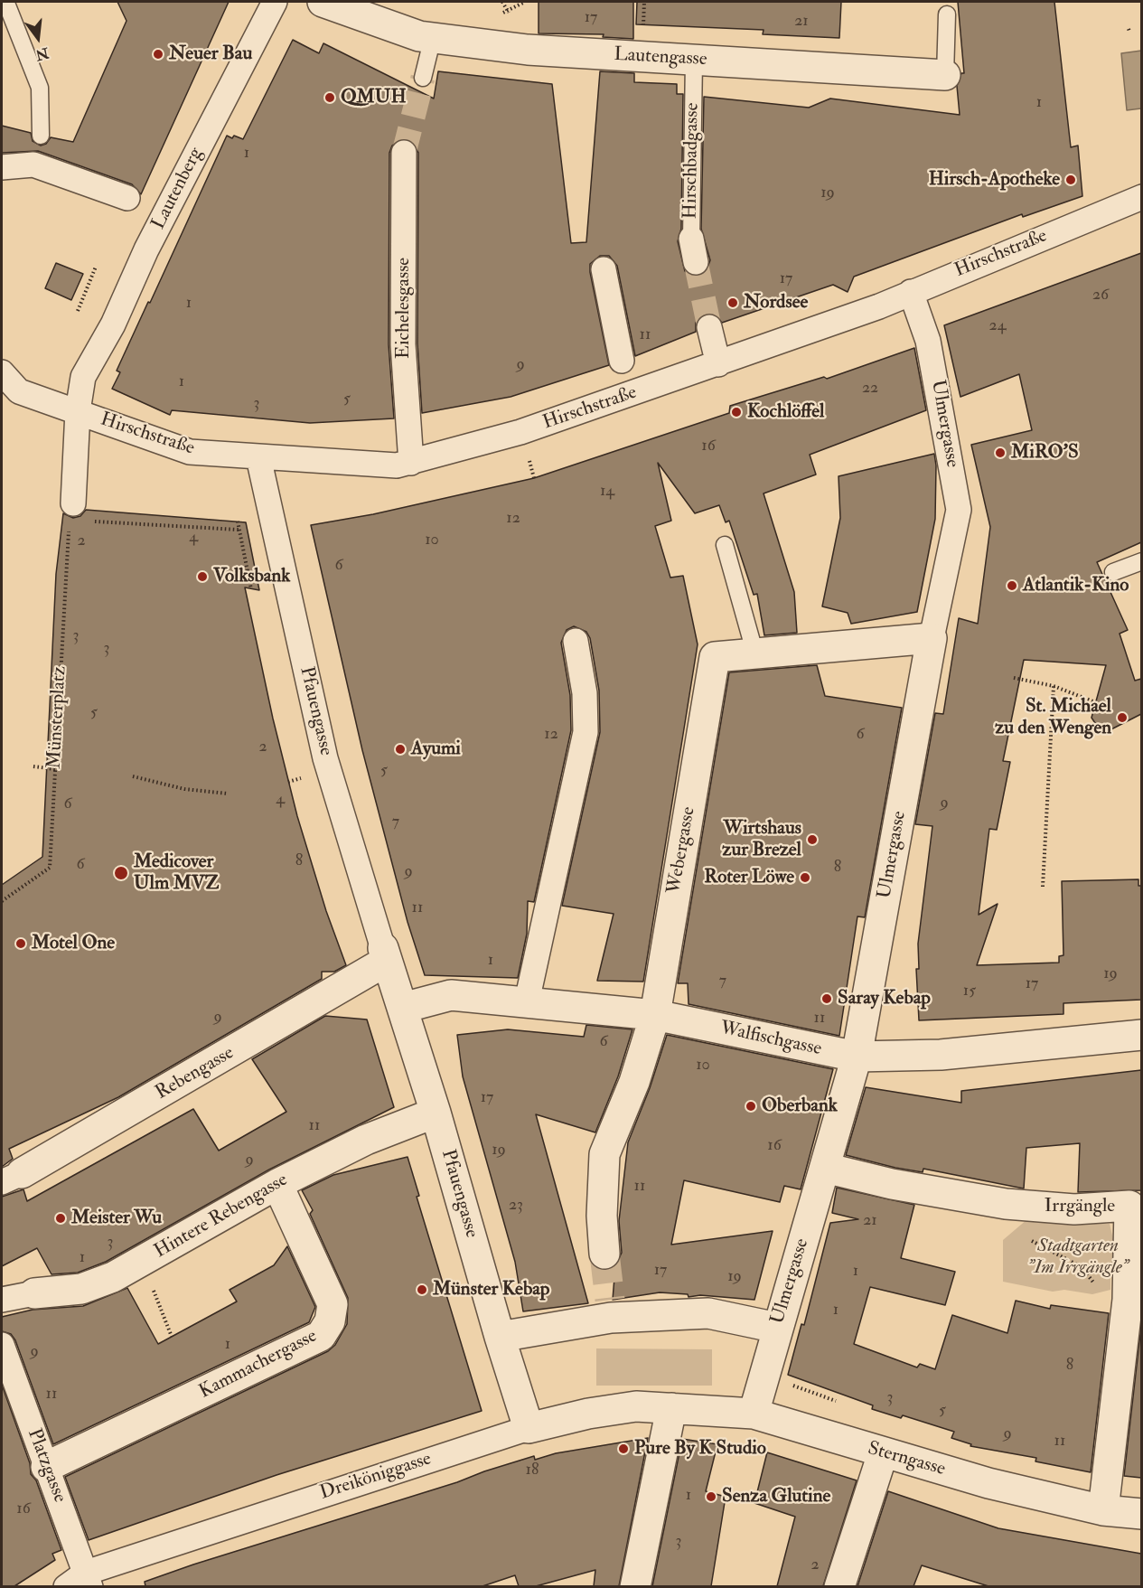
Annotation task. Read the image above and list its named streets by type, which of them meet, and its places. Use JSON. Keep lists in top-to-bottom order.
{
  "streets": {
    "street": [
      "Lautengasse",
      "Hirschbadgasse",
      "Lautenberg",
      "Hirschstraße",
      "Eichelesgasse",
      "Ulmergasse",
      "Pfauengasse",
      "Webergasse",
      "Walfischgasse",
      "Rebengasse",
      "Irrgängle",
      "Hintere Rebengasse",
      "Kammachergasse",
      "Sterngasse",
      "Platzgasse",
      "Dreiköniggasse"
    ],
    "path": ["Münsterplatz"]
  },
  "crossings": [
    ["Lautengasse", "Hirschbadgasse"],
    ["Lautenberg", "Hirschstraße"],
    ["Hirschstraße", "Eichelesgasse"],
    ["Hirschstraße", "Ulmergasse"],
    ["Hirschstraße", "Pfauengasse"],
    ["Ulmergasse", "Webergasse"],
    ["Ulmergasse", "Walfischgasse"],
    ["Ulmergasse", "Irrgängle"],
    ["Ulmergasse", "Sterngasse"],
    ["Pfauengasse", "Walfischgasse"],
    ["Pfauengasse", "Rebengasse"],
    ["Pfauengasse", "Hintere Rebengasse"],
    ["Pfauengasse", "Dreiköniggasse"],
    ["Webergasse", "Walfischgasse"],
    ["Irrgängle", "Sterngasse"],
    ["Hintere Rebengasse", "Kammachergasse"],
    ["Kammachergasse", "Platzgasse"],
    ["Sterngasse", "Dreiköniggasse"],
    ["Platzgasse", "Dreiköniggasse"]
  ],
  "parks": ["Stadtgarten \"Im Irrgängle\""],
  "places": [
    "Neuer Bau",
    "QMUH",
    "Hirsch-Apotheke",
    "Nordsee",
    "Kochlöffel",
    "MiRO'S",
    "Volksbank",
    "Atlantik-Kino",
    "St. Michael zu den Wengen",
    "Ayumi",
    "Wirtshaus zur Brezel",
    "Medicover Ulm MVZ",
    "Roter Löwe",
    "Motel One",
    "Saray Kebap",
    "Oberbank",
    "Meister Wu",
    "Münster Kebap",
    "Pure By K Studio",
    "Senza Glutine"
  ],
  "house_numbers": [
    "17",
    "21",
    "1",
    "1",
    "19",
    "17",
    "26",
    "1",
    "24",
    "11",
    "9",
    "1",
    "22",
    "5",
    "3",
    "16",
    "14",
    "12",
    "4",
    "10",
    "2",
    "6",
    "3",
    "3",
    "5",
    "12",
    "6",
    "2",
    "5",
    "4",
    "9",
    "6",
    "7",
    "8",
    "6",
    "8",
    "9",
    "11",
    "1",
    "19",
    "7",
    "17",
    "15",
    "9",
    "11",
    "6",
    "10",
    "17",
    "11",
    "16",
    "19",
    "9",
    "11",
    "23",
    "21",
    "3",
    "1",
    "17",
    "1",
    "19",
    "1",
    "1",
    "9",
    "8",
    "11",
    "3",
    "5",
    "9",
    "11",
    "18",
    "1",
    "16",
    "3",
    "2"
  ],
  "north": "bottom"
}
